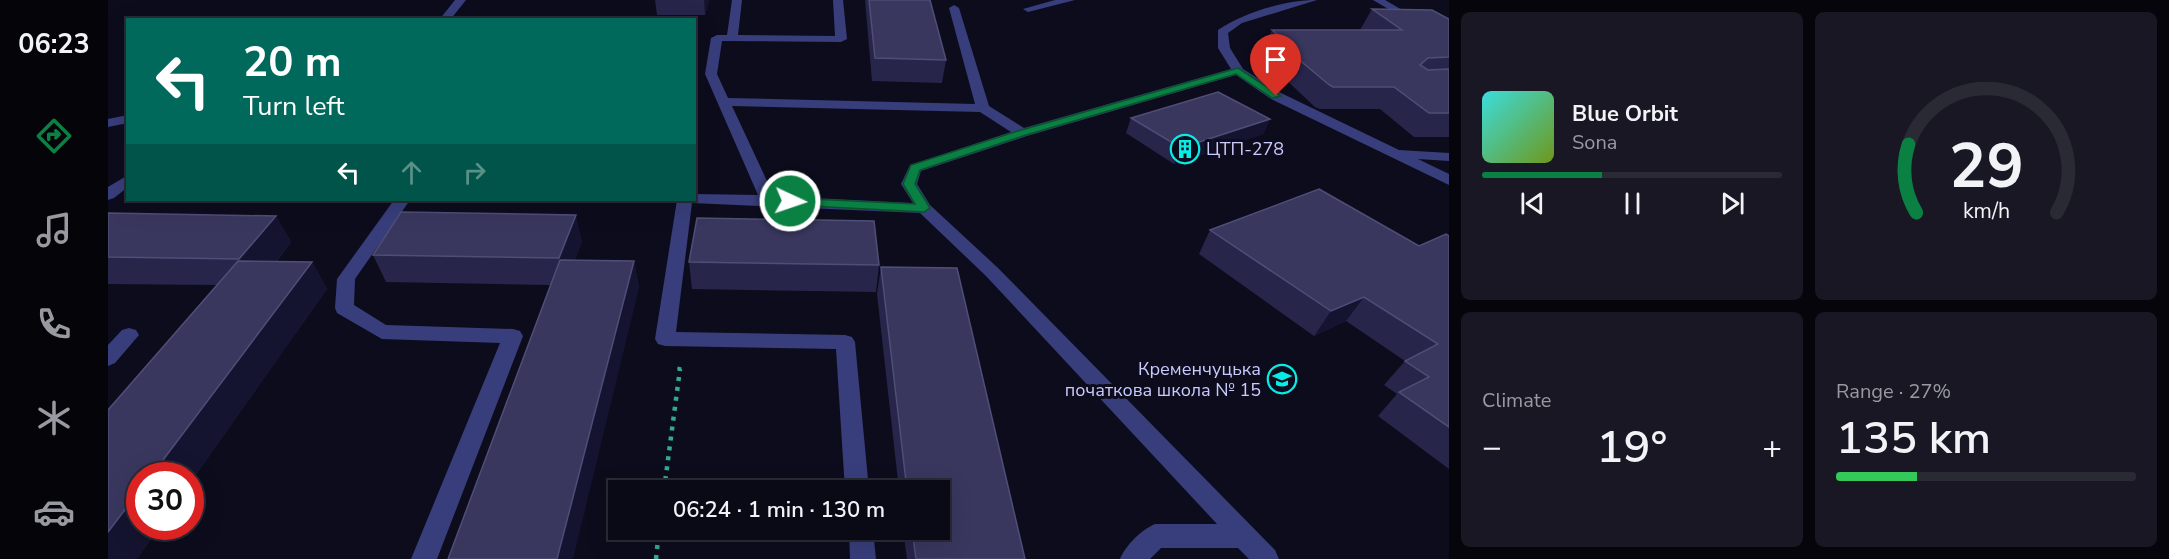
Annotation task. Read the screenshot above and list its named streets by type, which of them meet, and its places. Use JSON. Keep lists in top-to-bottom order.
{
  "places": {
    "building": ["ЦТП-278"],
    "school or university": ["Кременчуцька початкова школа № 15"]
  },
  "page": {
    "tabs": "06:23",
    "turn": ["20 m", "Turn left"],
    "song": ["Blue Orbit", "Sona"],
    "tile": [
      "Climate",
      ["Range · 27%", "135 km"]
    ],
    "heat": ["−", "19°", "+"],
    "limit": "30",
    "trip": "06:24 · 1 min · 130 m",
    "gauge": ["29", "km/h"]
  }
}
